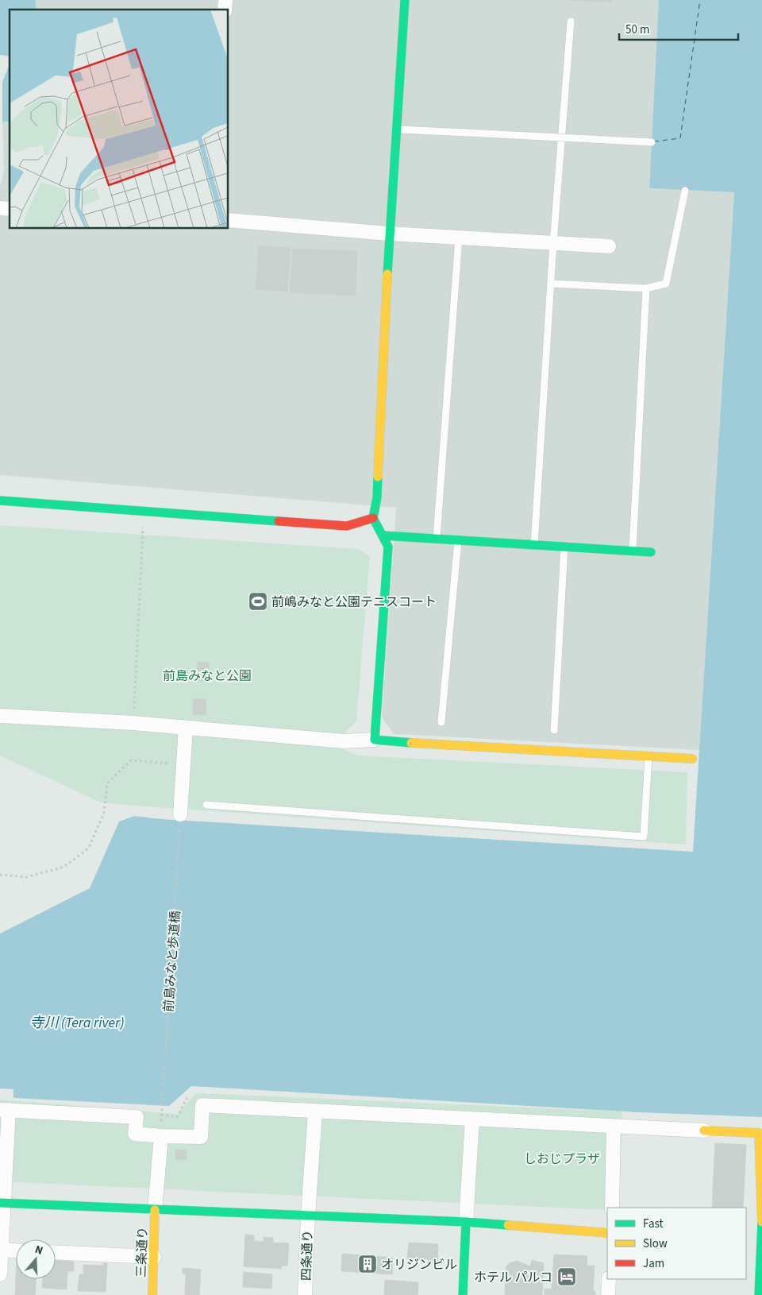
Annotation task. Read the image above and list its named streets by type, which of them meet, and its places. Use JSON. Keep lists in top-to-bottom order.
{
  "streets": {
    "street": ["三条通り", "四条通り"],
    "path": ["前島みなと歩道橋"]
  },
  "water": ["寺川 (Tera river)"],
  "parks": ["前島みなと公園", "しおじプラザ"],
  "places": {
    "sports": ["前嶋みなと公園テニスコート"],
    "building": ["オリジンビル"],
    "hotel": ["ホテル パルコ"]
  },
  "legend": ["Fast", "Slow", "Jam"],
  "scale_bar": "50 m",
  "north": "top"
}
